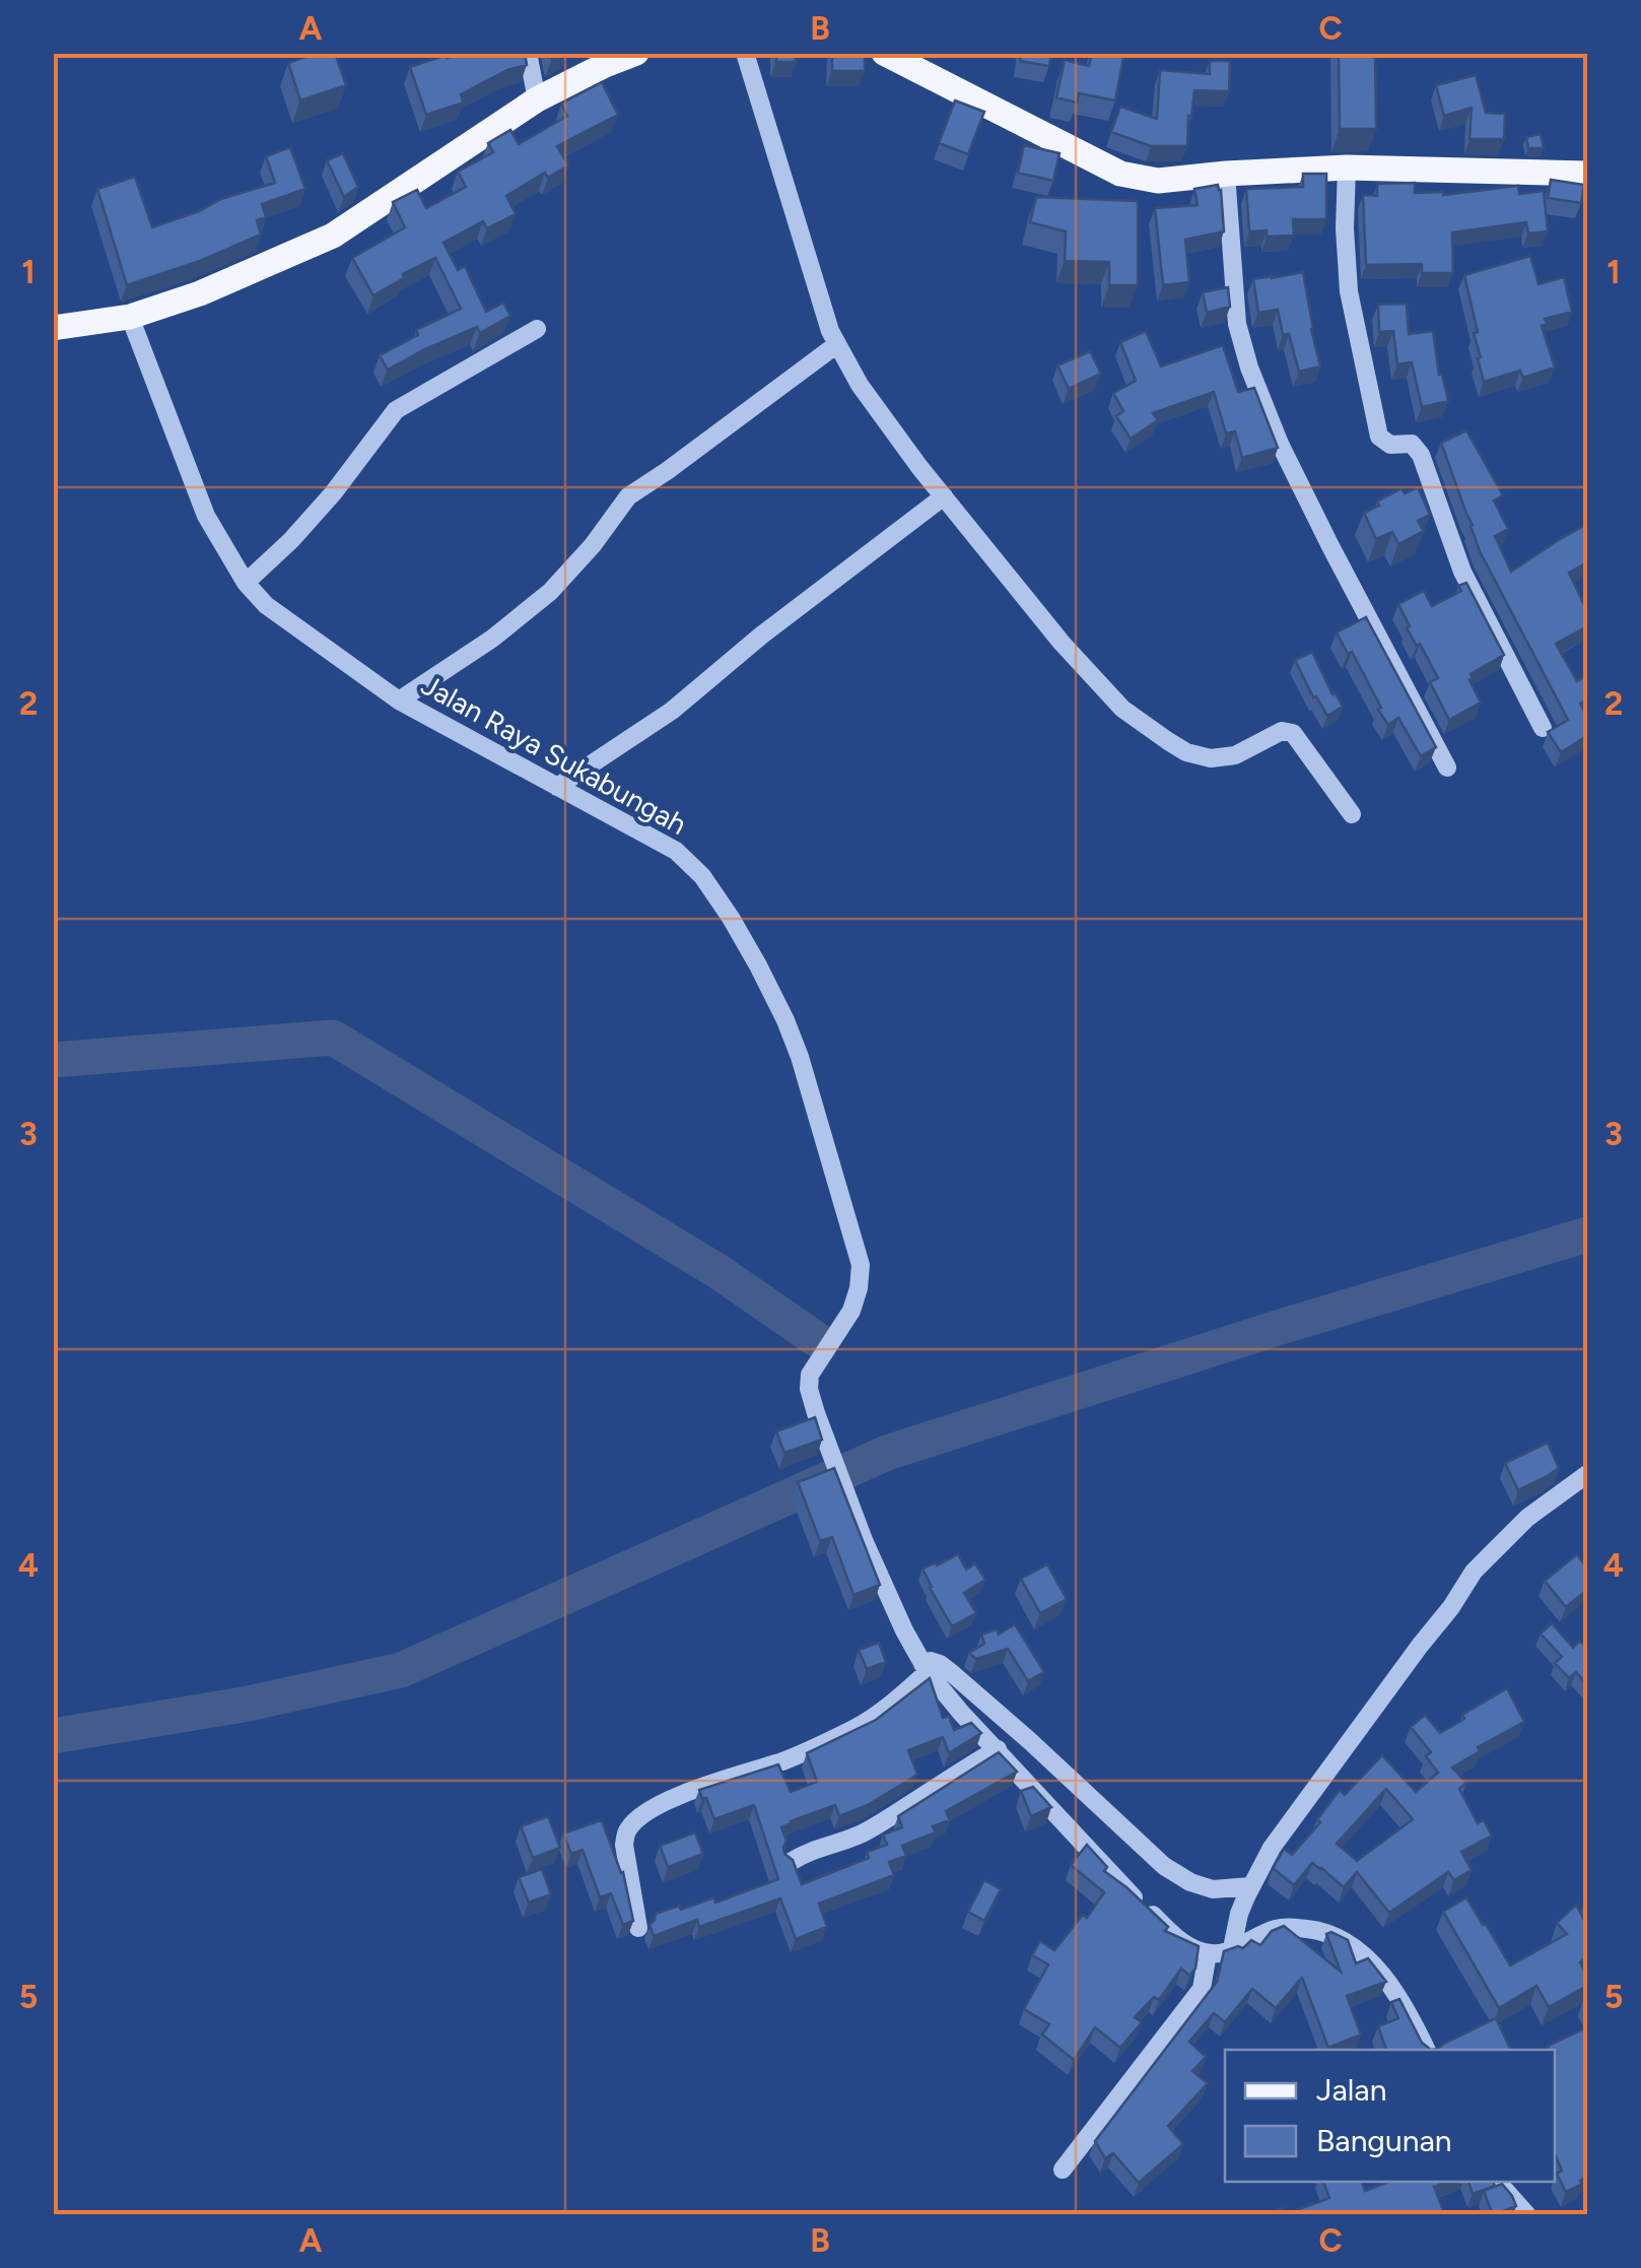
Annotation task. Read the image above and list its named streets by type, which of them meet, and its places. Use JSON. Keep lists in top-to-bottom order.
{
  "streets": {
    "street": ["Jalan Raya Sukabungah"]
  },
  "legend": ["Jalan", "Bangunan"],
  "grid": {
    "columns": ["A", "B", "C"],
    "rows": [
      "1",
      "2",
      "3",
      "4",
      "5"
    ]
  }
}
